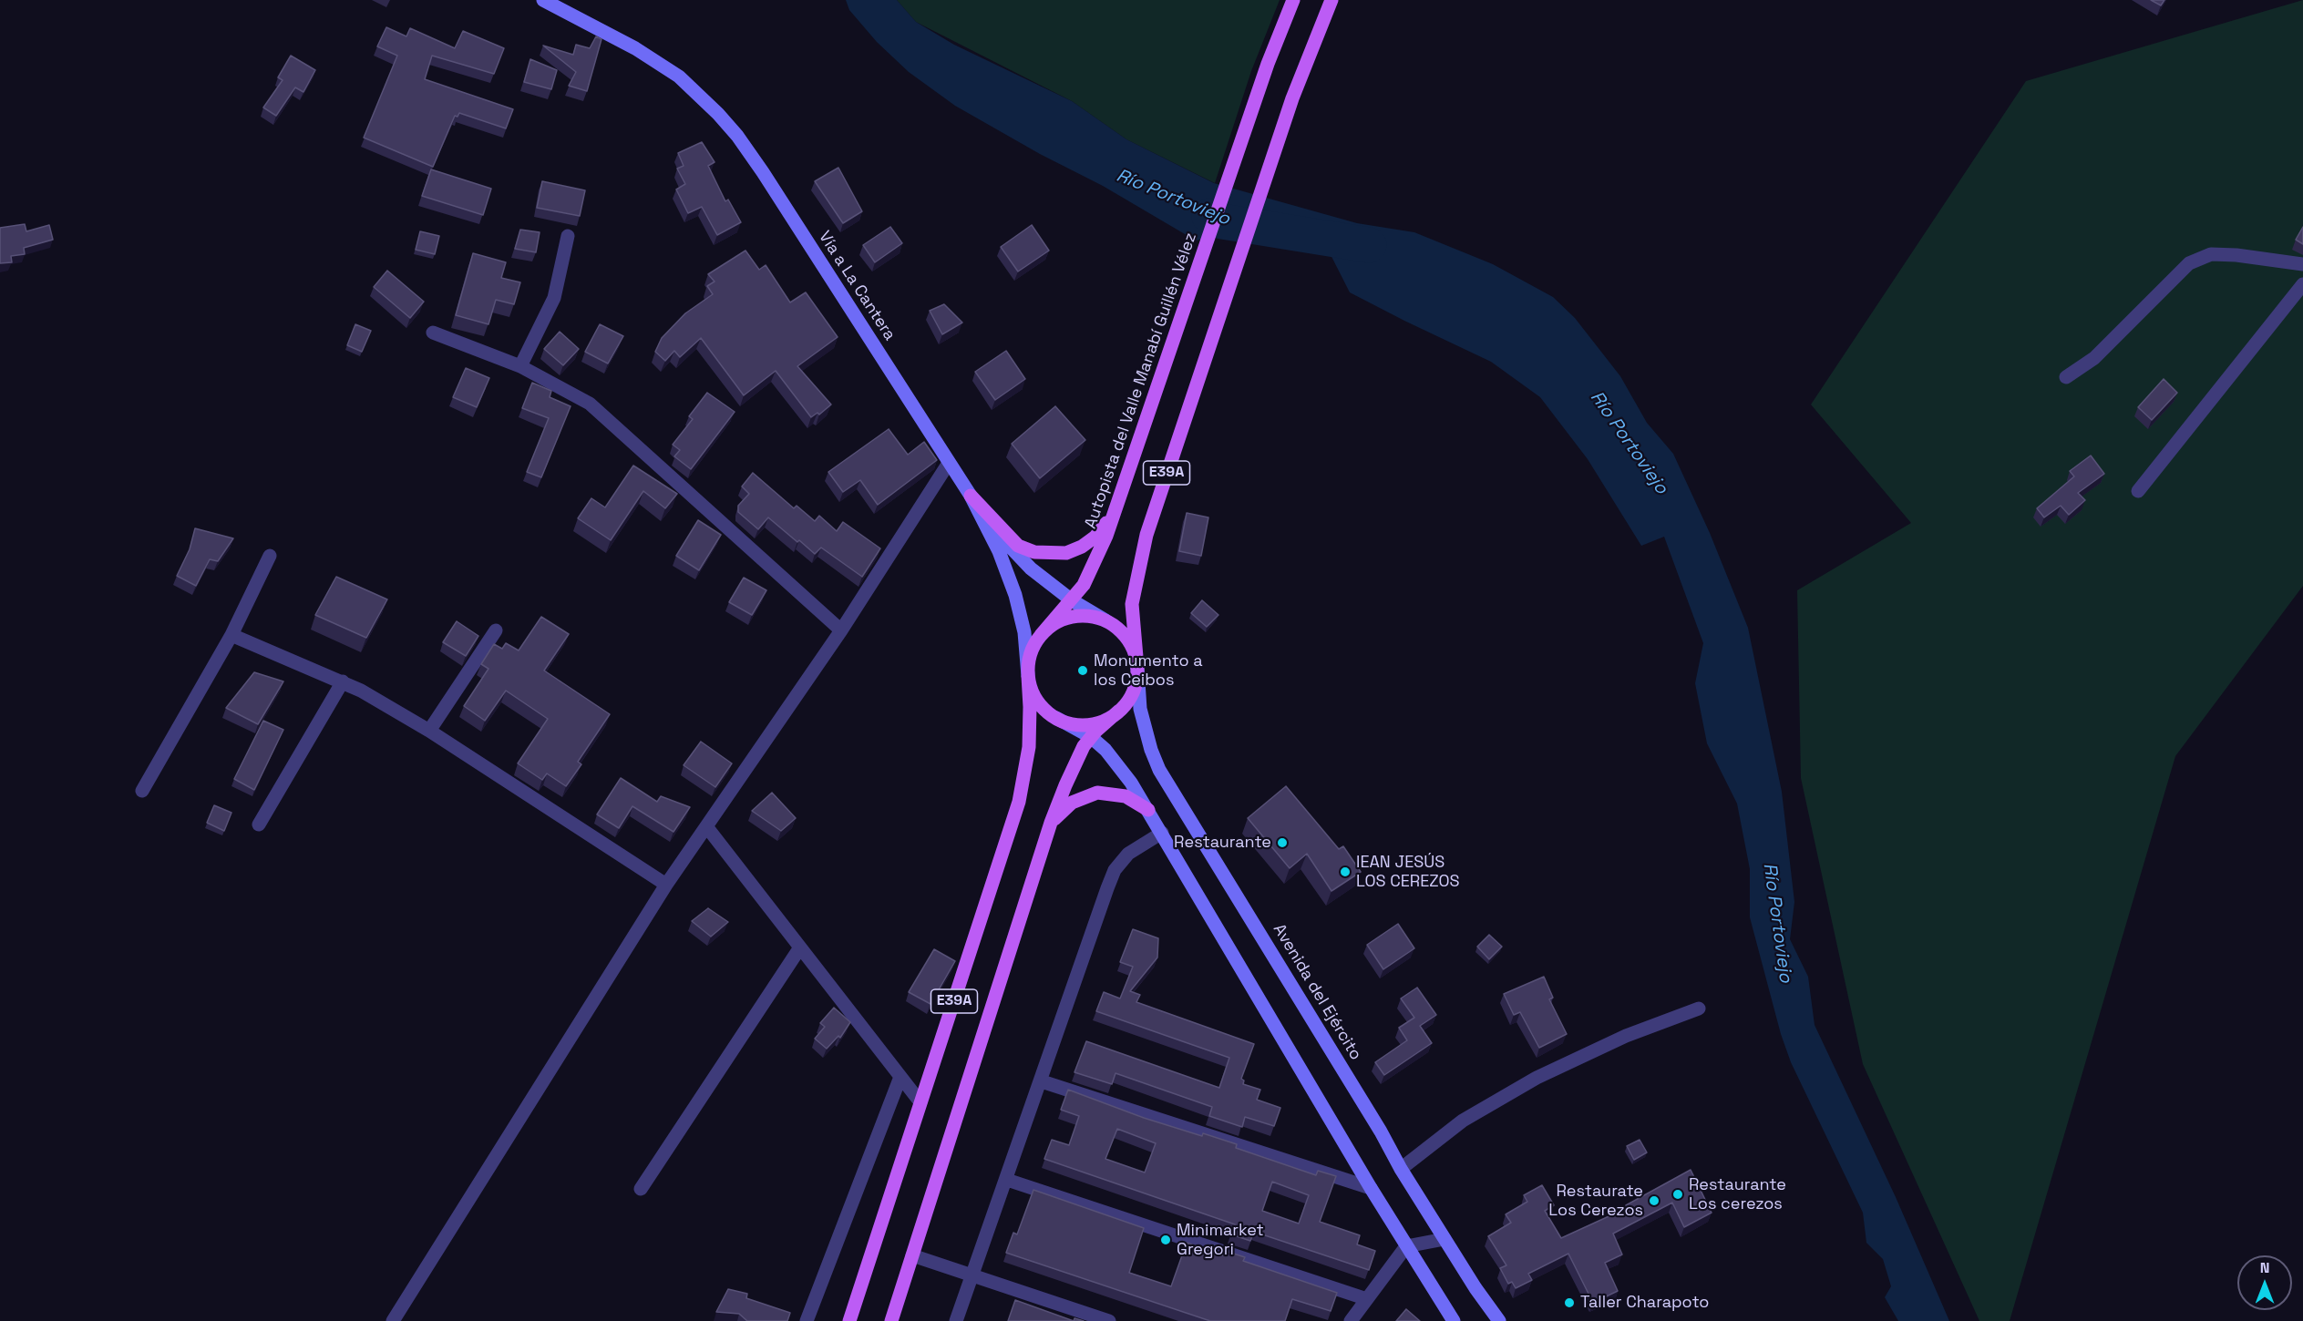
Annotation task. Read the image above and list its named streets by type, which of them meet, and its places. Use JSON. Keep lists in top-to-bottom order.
{
  "streets": {
    "main road": [
      "Vía a La Cantera",
      "Autopista del Valle Manabí Guillén Vélez",
      "E39A",
      "Avenida del Ejército"
    ]
  },
  "crossings": [
    ["Vía a La Cantera", "Autopista del Valle Manabí Guillén Vélez"],
    ["Vía a La Cantera", "E39A"],
    ["Vía a La Cantera", "Avenida del Ejército"],
    ["Autopista del Valle Manabí Guillén Vélez", "E39A"],
    ["Autopista del Valle Manabí Guillén Vélez", "Avenida del Ejército"],
    ["E39A", "Avenida del Ejército"]
  ],
  "water": ["Río Portoviejo"],
  "places": [
    "Monumento a los Ceibos",
    "Restaurante",
    "IEAN JESÚS LOS CEREZOS",
    "Restaurante Los cerezos",
    "Restaurate Los Cerezos",
    "Minimarket Gregori",
    "Taller Charapoto"
  ],
  "north": "top"
}
